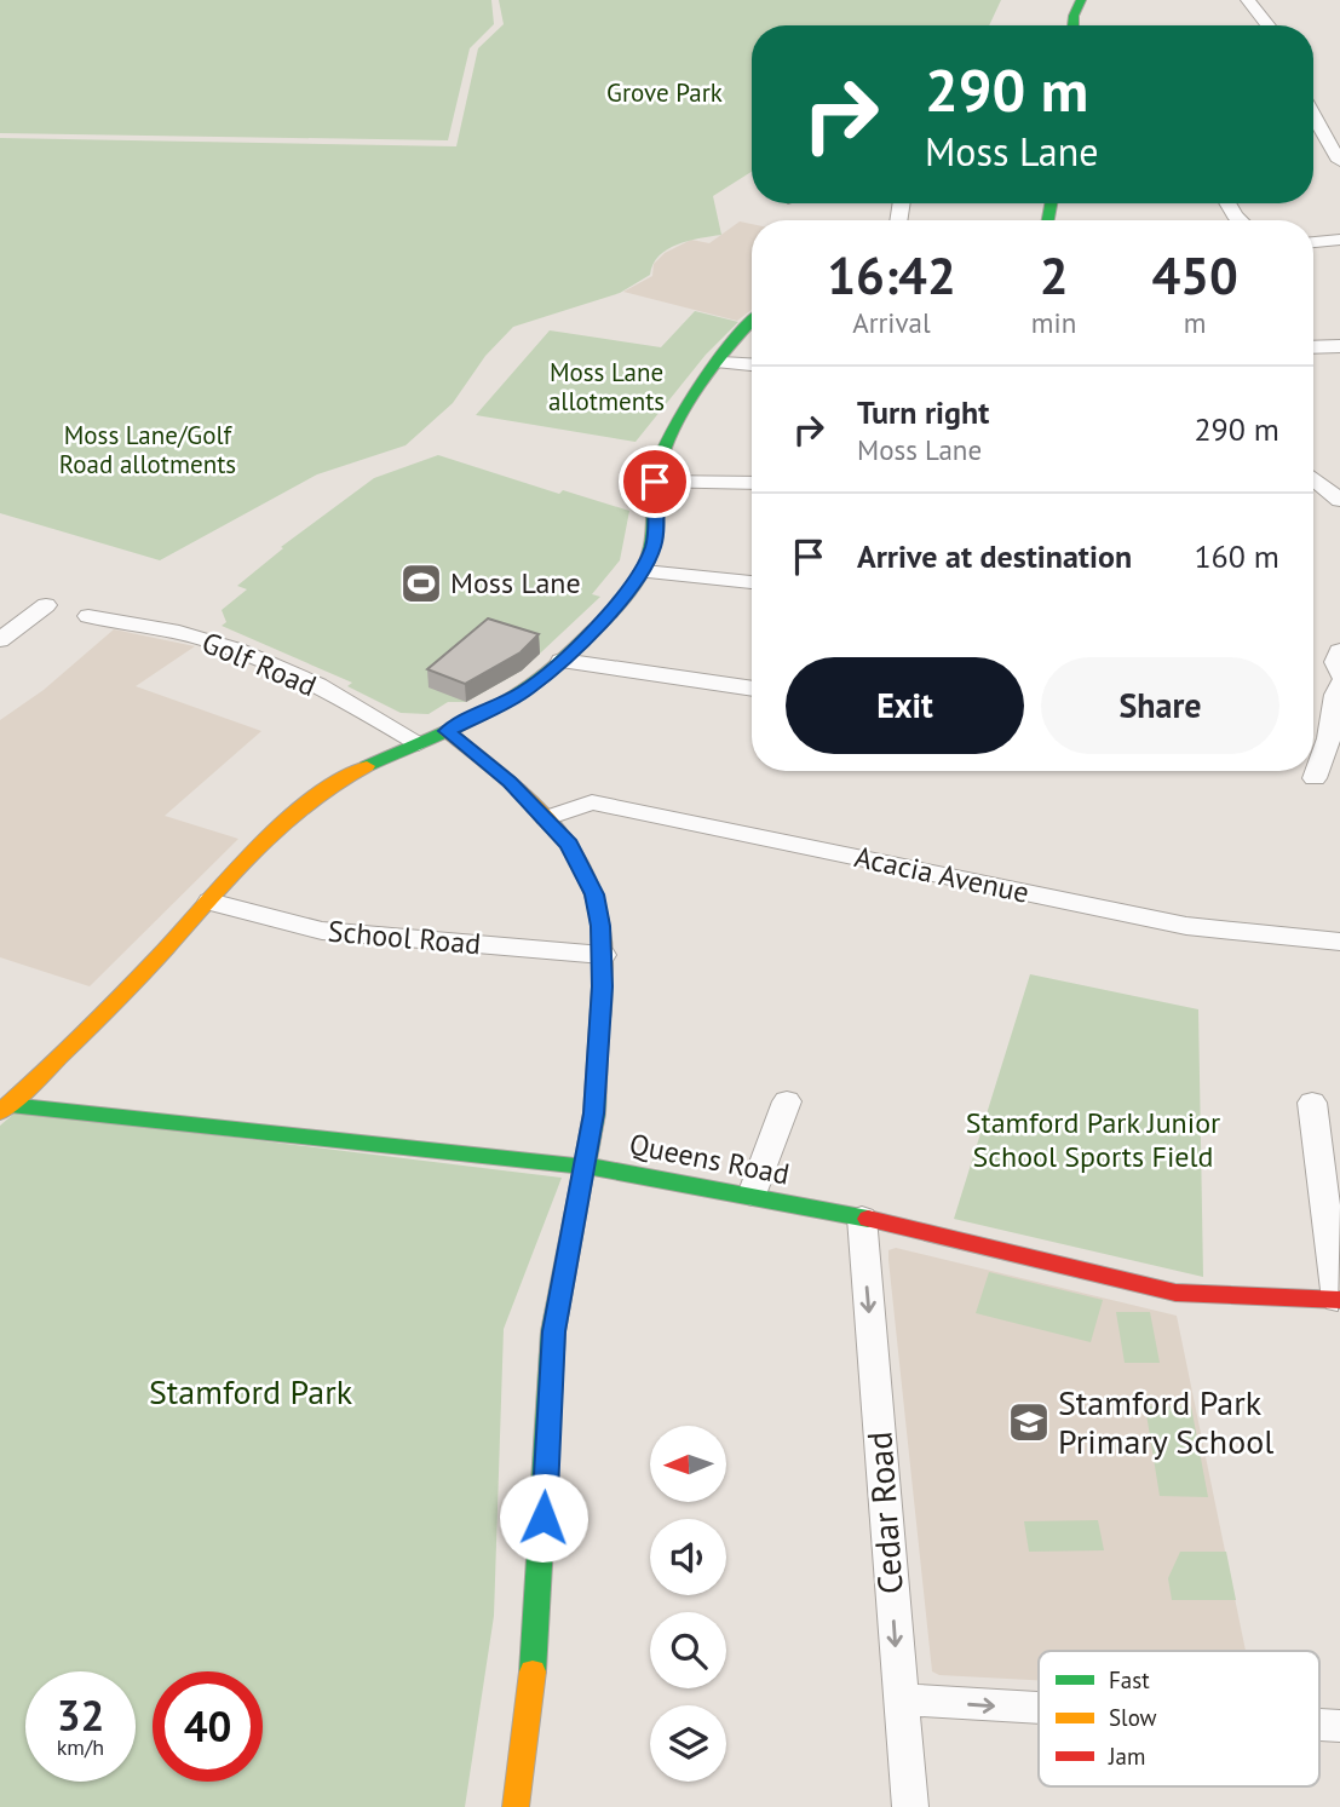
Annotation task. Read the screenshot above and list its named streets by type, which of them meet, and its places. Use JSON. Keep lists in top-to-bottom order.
{
  "streets": {
    "street": [
      "Golf Road",
      "Acacia Avenue",
      "School Road",
      "Queens Road",
      "Cedar Road"
    ]
  },
  "crossings": [
    ["Queens Road", "Cedar Road"]
  ],
  "one_way": ["Cedar Road"],
  "parks": [
    "Grove Park",
    "Moss Lane allotments",
    "Moss Lane/Golf Road allotments",
    "Stamford Park Junior School Sports Field",
    "Stamford Park"
  ],
  "places": {
    "sports": ["Moss Lane"],
    "school or university": ["Stamford Park Primary School"]
  },
  "legend": ["Fast", "Slow", "Jam"],
  "north": "left",
  "page": {
    "turn": ["290 m", "Moss Lane"],
    "eta": [
      "16:42",
      "Arrival",
      "2",
      "min",
      "450",
      "m"
    ],
    "list": [
      {
        "name": "Turn right",
        "note": "Moss Lane",
        "value": "290 m"
      },
      {
        "name": "Arrive at destination",
        "value": "160 m"
      }
    ],
    "buttons": ["Exit", "Share"],
    "speed": "32 km/h",
    "limit": "40"
  }
}
